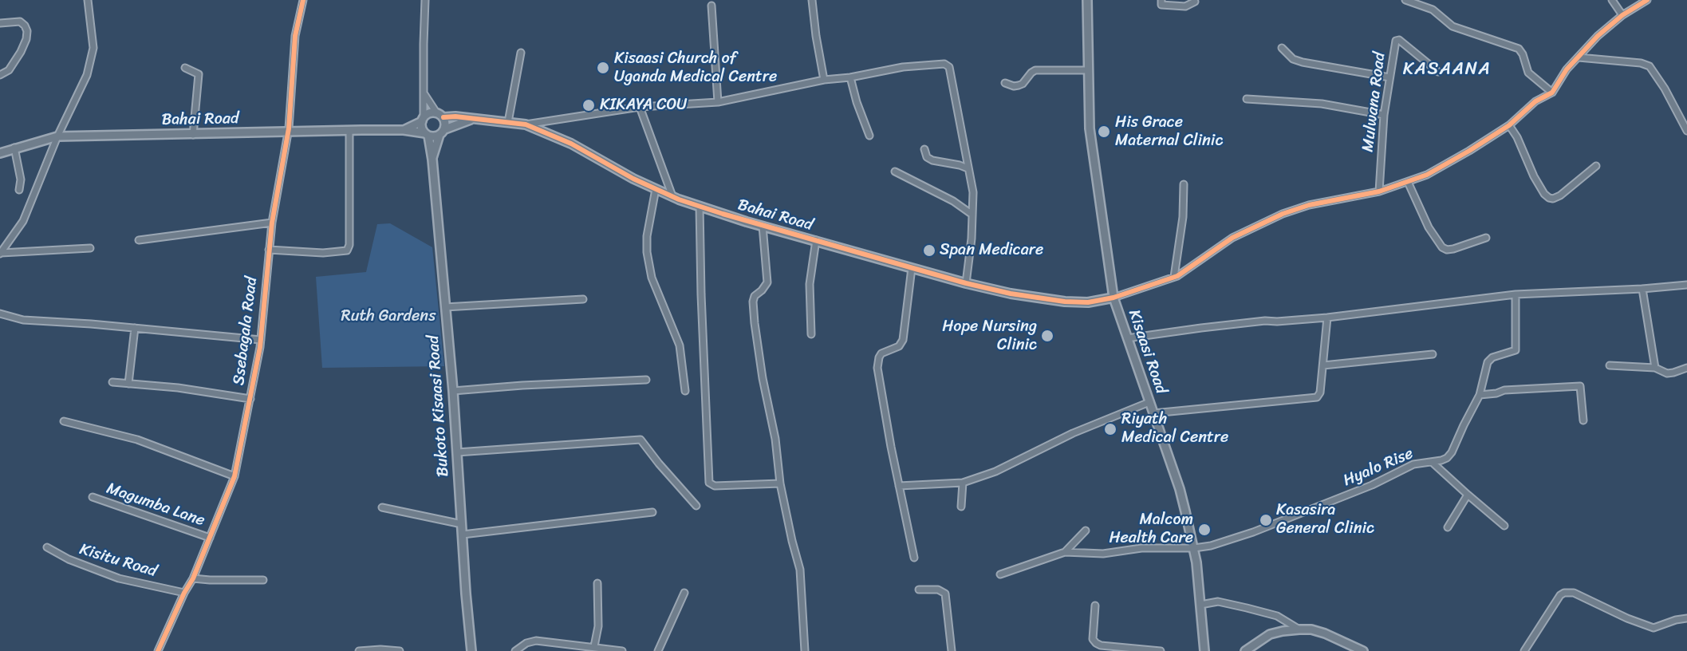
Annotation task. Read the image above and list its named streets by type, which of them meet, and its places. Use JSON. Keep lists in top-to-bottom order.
{
  "streets": {
    "street": [
      "Mulwana Road",
      "Bahai Road",
      "Ssebagala Road",
      "Kisaasi Road",
      "Bukoto Kisaasi Road",
      "Hyalo Rise",
      "Magumba Lane",
      "Kisitu Road"
    ]
  },
  "crossings": [
    ["Bahai Road", "Ssebagala Road"],
    ["Bahai Road", "Kisaasi Road"],
    ["Bahai Road", "Bukoto Kisaasi Road"],
    ["Ssebagala Road", "Magumba Lane"],
    ["Ssebagala Road", "Kisitu Road"],
    ["Kisaasi Road", "Hyalo Rise"]
  ],
  "districts": ["KASAANA"],
  "parks": ["Ruth Gardens"],
  "places": [
    "Kisaasi Church of Uganda Medical Centre",
    "KIKAYA COU",
    "His Grace Maternal Clinic",
    "Span Medicare",
    "Hope Nursing Clinic",
    "Riyath Medical Centre",
    "Kasasira General Clinic",
    "Malcom Health Care"
  ]
}
